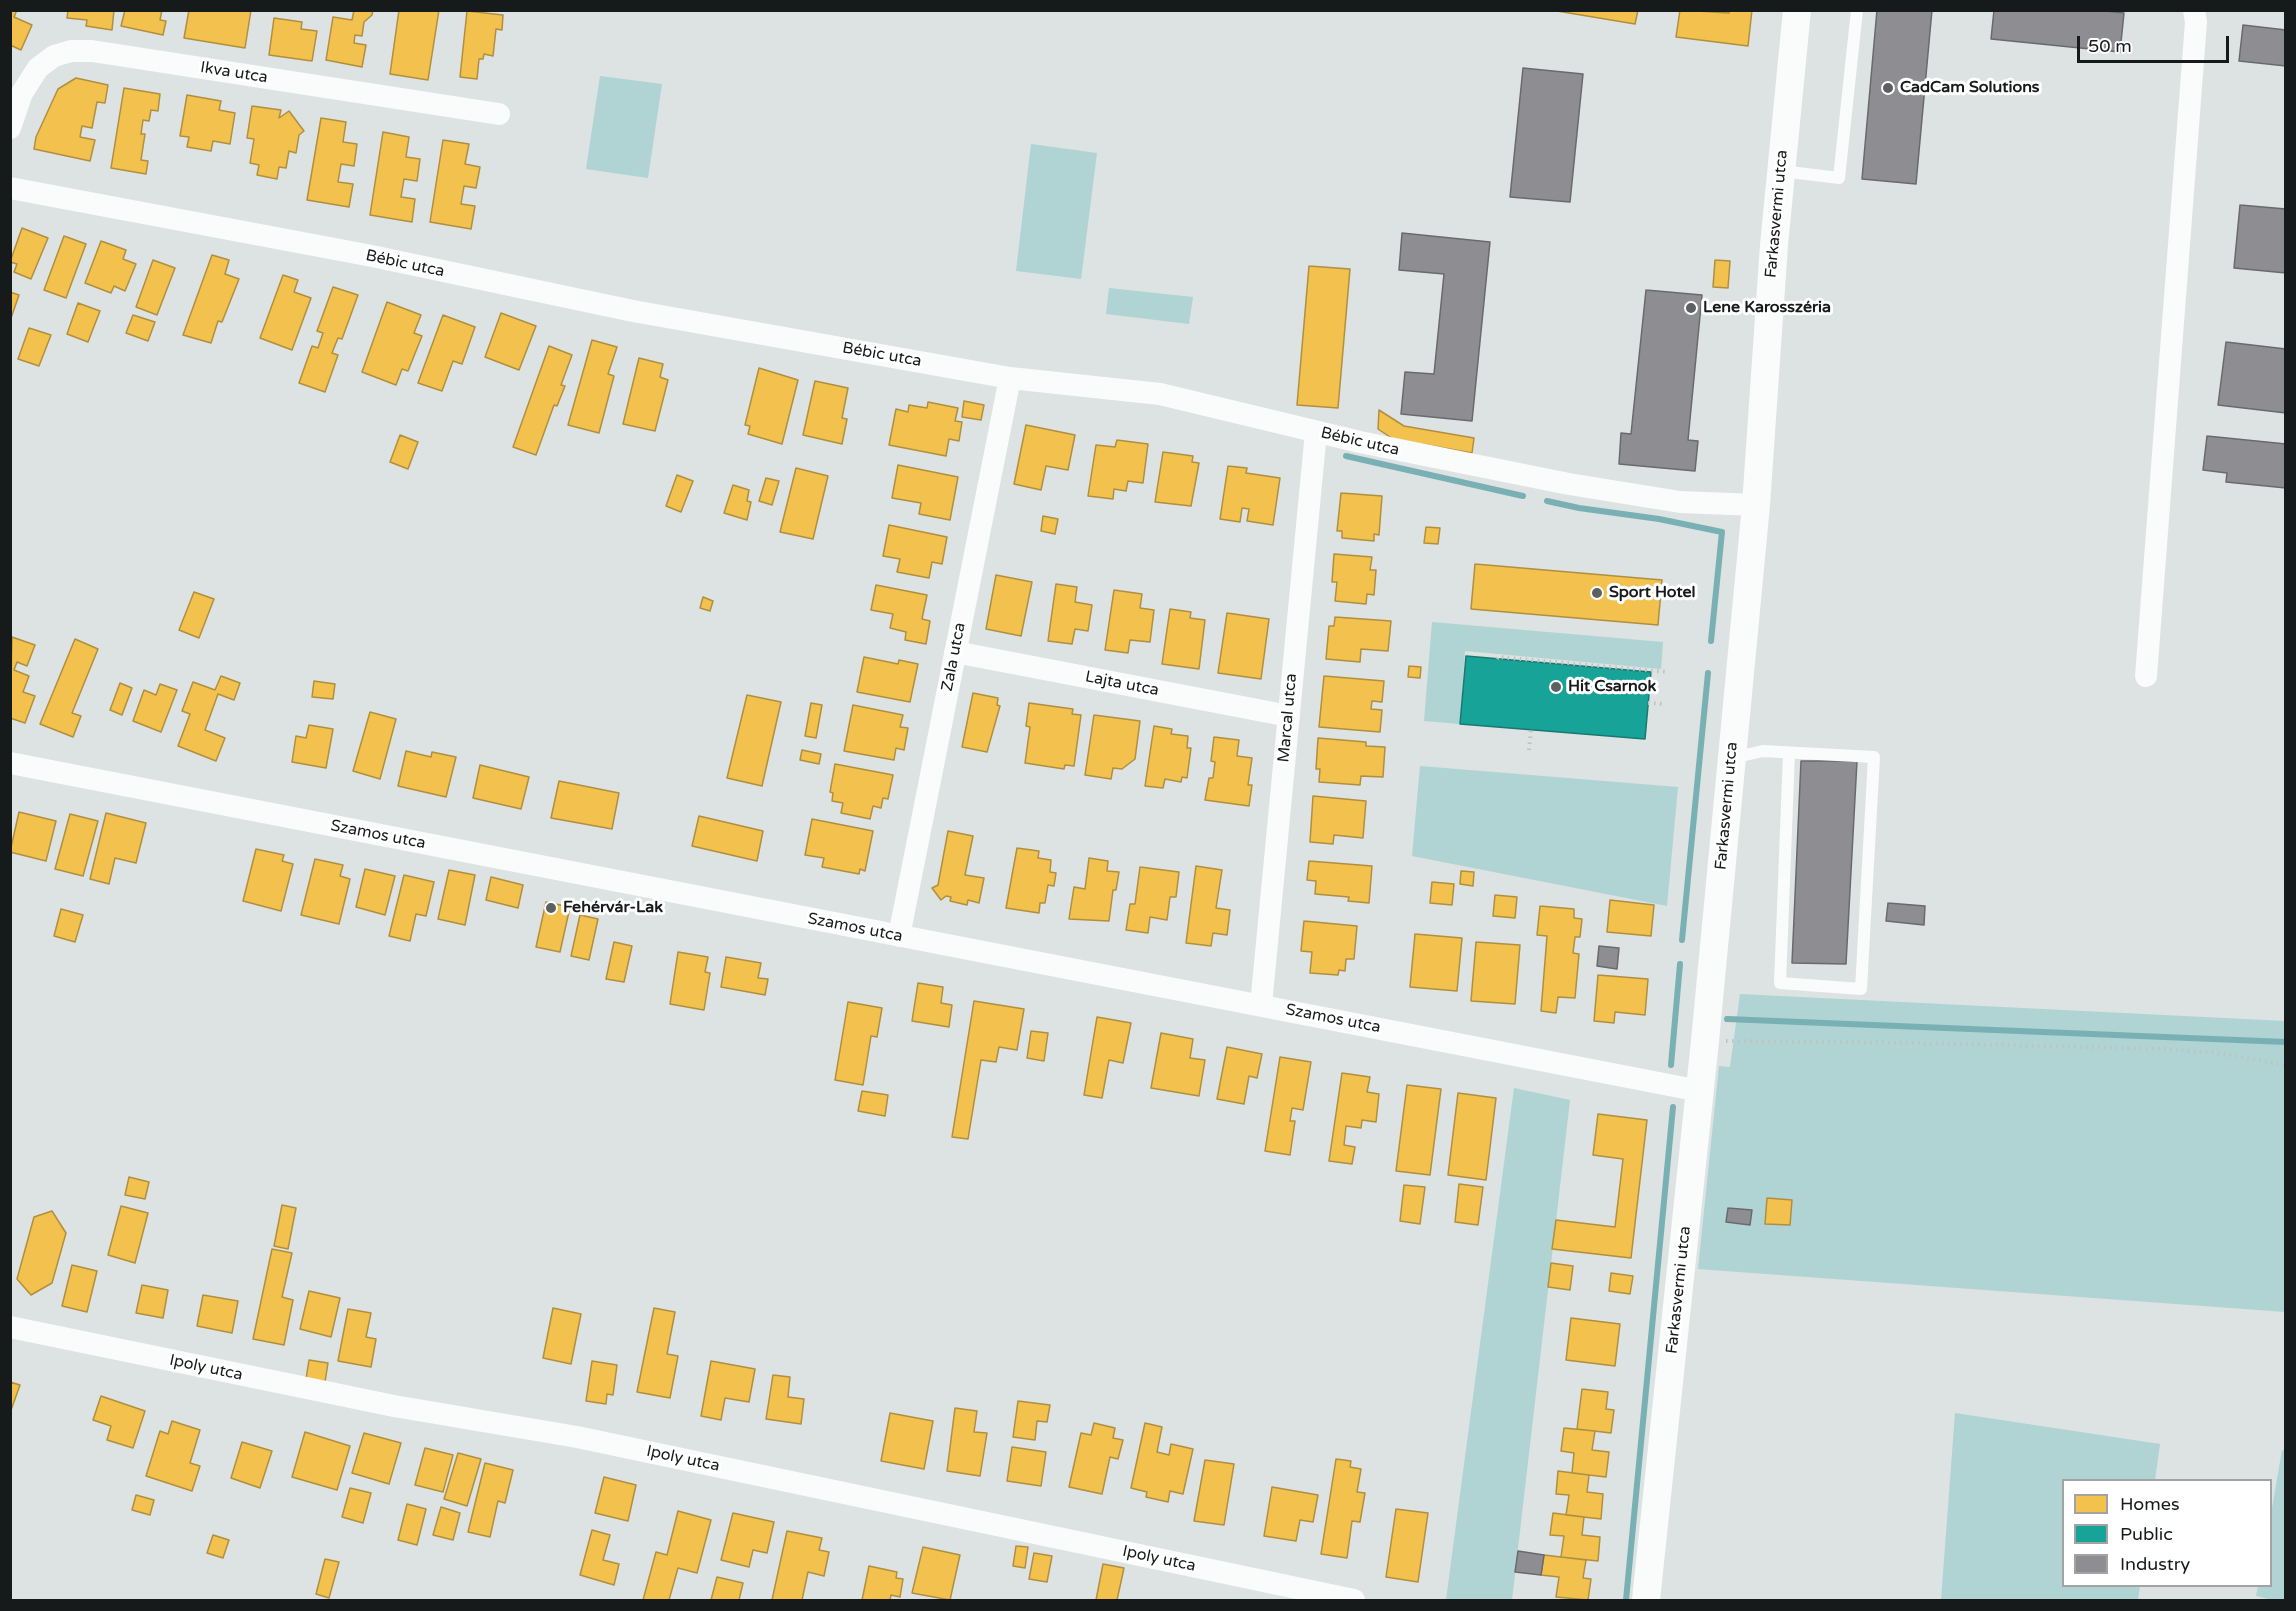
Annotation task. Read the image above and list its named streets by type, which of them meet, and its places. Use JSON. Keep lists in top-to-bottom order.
{
  "streets": {
    "street": [
      "Ikva utca",
      "Farkasvermi utca",
      "Bébic utca",
      "Zala utca",
      "Lajta utca",
      "Marcal utca",
      "Szamos utca",
      "Ipoly utca"
    ]
  },
  "crossings": [
    ["Farkasvermi utca", "Bébic utca"],
    ["Farkasvermi utca", "Szamos utca"],
    ["Bébic utca", "Zala utca"],
    ["Bébic utca", "Marcal utca"],
    ["Zala utca", "Lajta utca"],
    ["Zala utca", "Szamos utca"],
    ["Lajta utca", "Marcal utca"],
    ["Marcal utca", "Szamos utca"]
  ],
  "places": [
    "CadCam Solutions",
    "Lene Karosszéria",
    "Sport Hotel",
    "Hit Csarnok",
    "Fehérvár-Lak"
  ],
  "legend": ["Homes", "Public", "Industry"],
  "scale_bar": "50 m"
}
